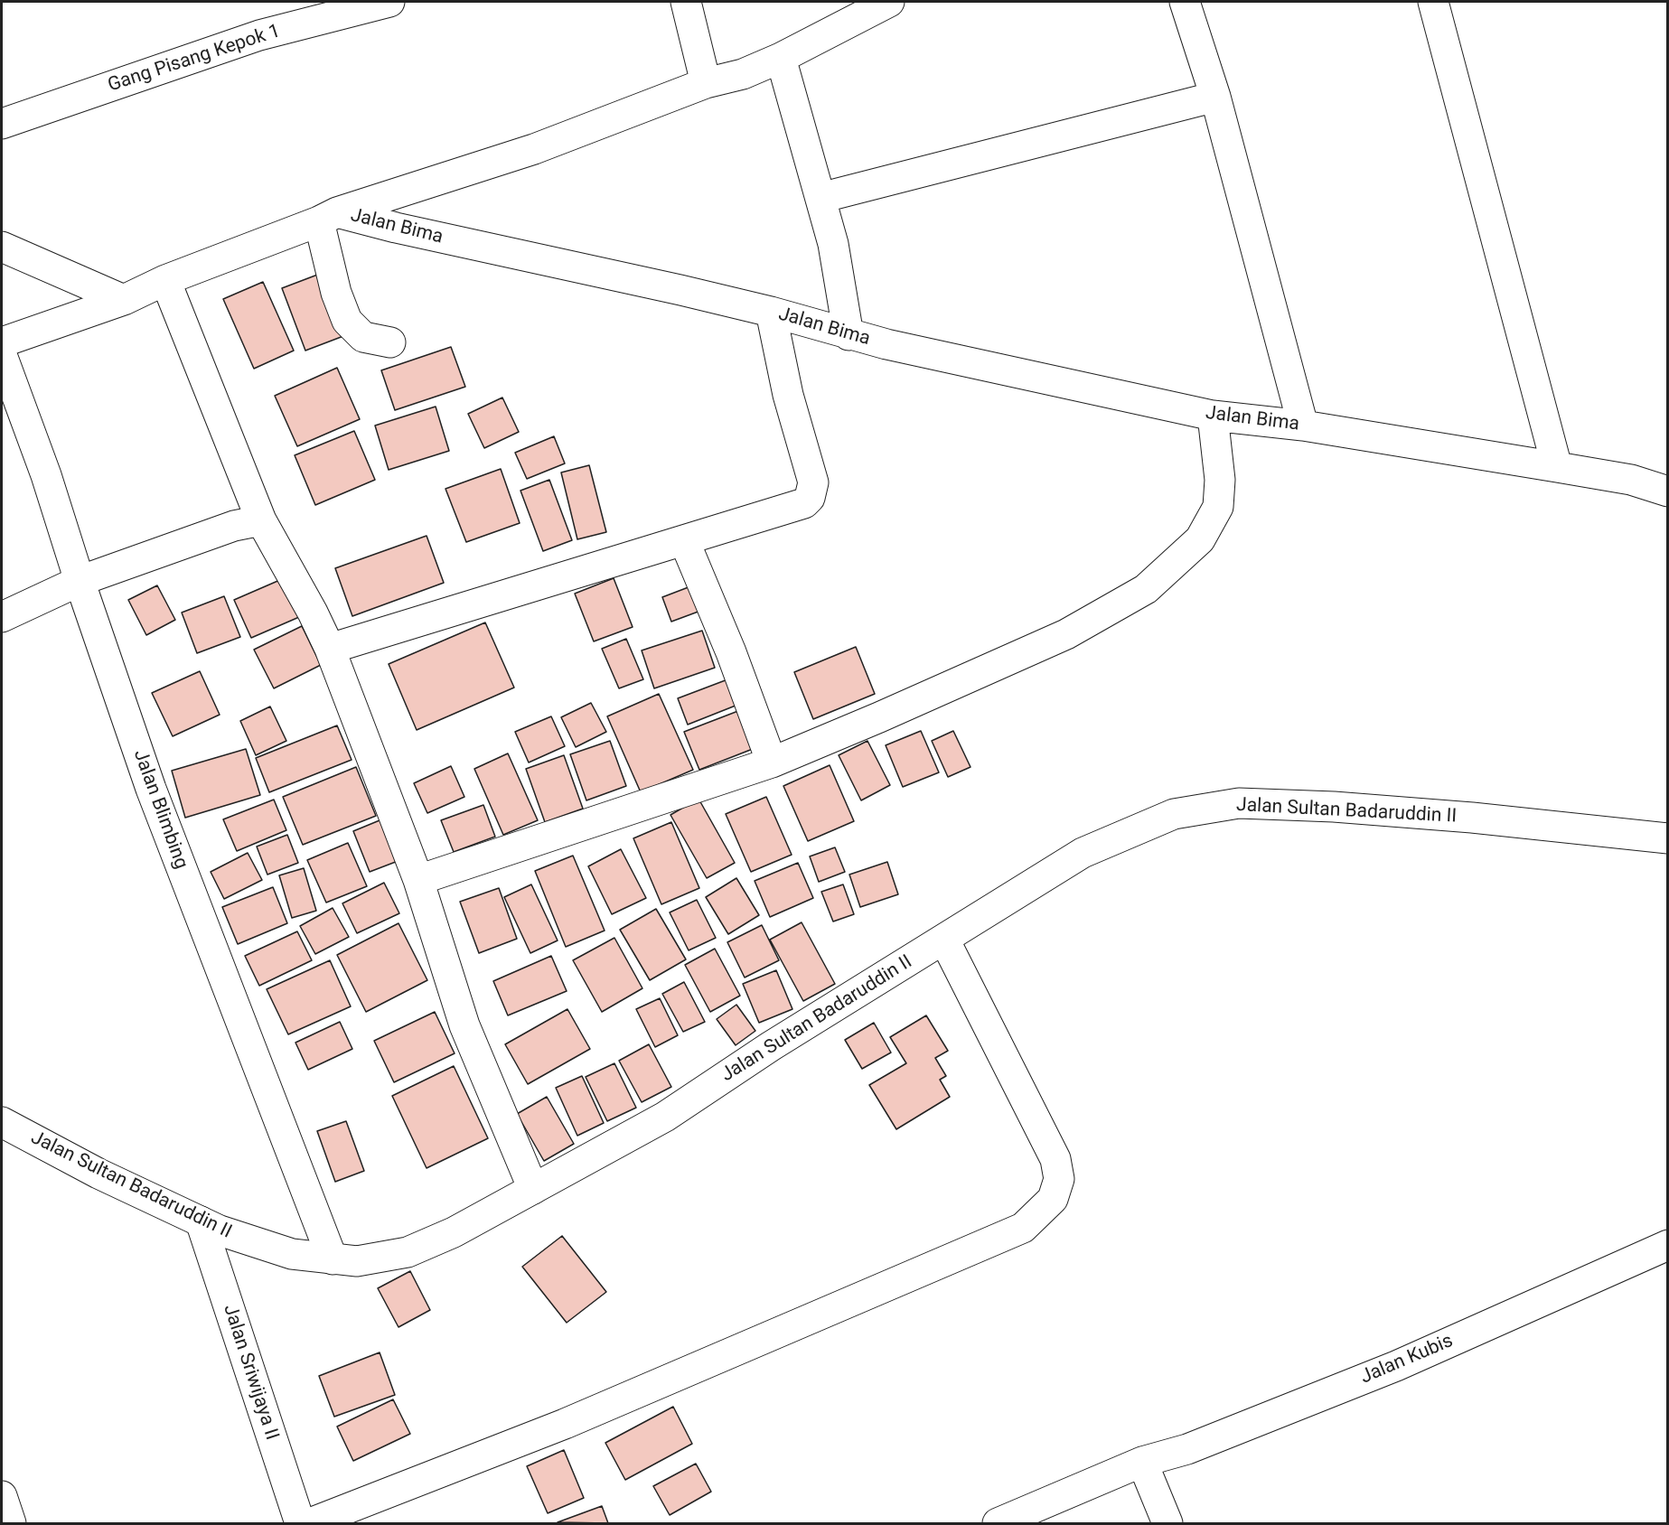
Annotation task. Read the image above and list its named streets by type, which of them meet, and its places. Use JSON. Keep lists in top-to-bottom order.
{
  "streets": {
    "street": [
      "Gang Pisang Kepok 1",
      "Jalan Bima",
      "Jalan Blimbing",
      "Jalan Sultan Badaruddin II",
      "Jalan Kubis",
      "Jalan Sriwijaya II"
    ]
  },
  "crossings": [
    ["Jalan Blimbing", "Jalan Sultan Badaruddin II"],
    ["Jalan Sultan Badaruddin II", "Jalan Sriwijaya II"]
  ]
}
